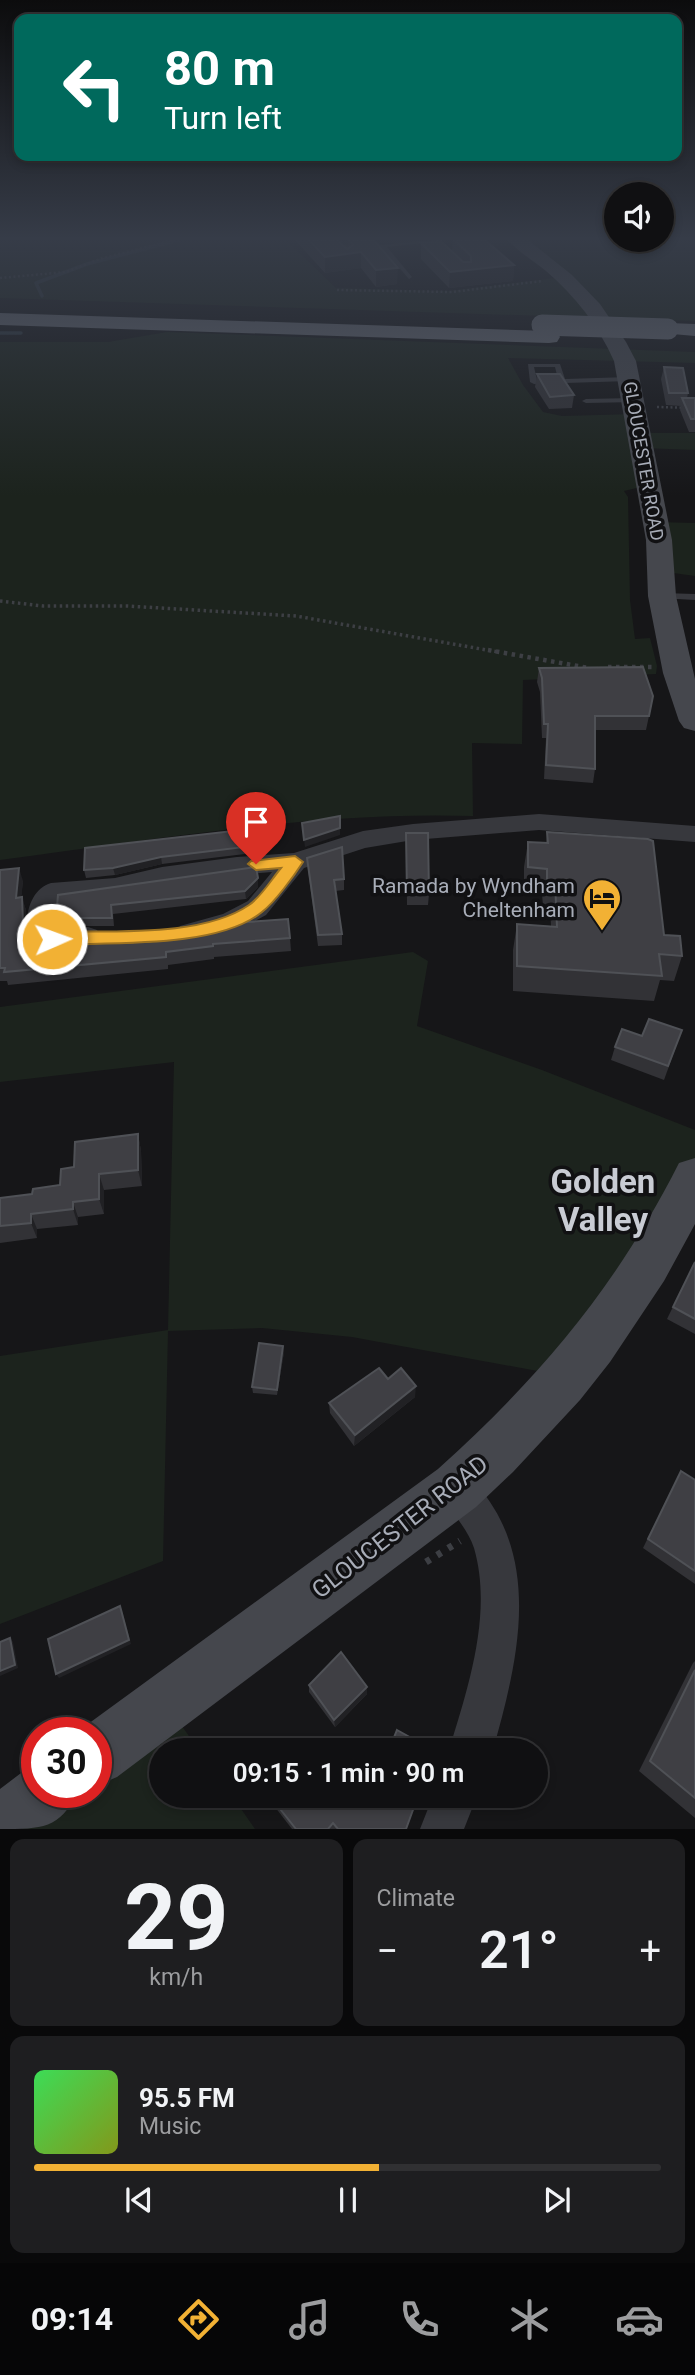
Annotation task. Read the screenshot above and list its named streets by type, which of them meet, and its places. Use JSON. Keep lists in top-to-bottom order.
{
  "streets": {
    "main road": ["GLOUCESTER ROAD"]
  },
  "districts": ["Golden Valley"],
  "places": {
    "hotel": ["Ramada by Wyndham Cheltenham"]
  },
  "page": {
    "turn": ["80 m", "Turn left"],
    "limit": "30",
    "trip": "09:15 · 1 min · 90 m",
    "tile": [
      ["29", "km/h"],
      "Climate"
    ],
    "heat": ["−", "21°", "+"],
    "song": ["95.5 FM", "Music"],
    "tabs": "09:14"
  }
}
